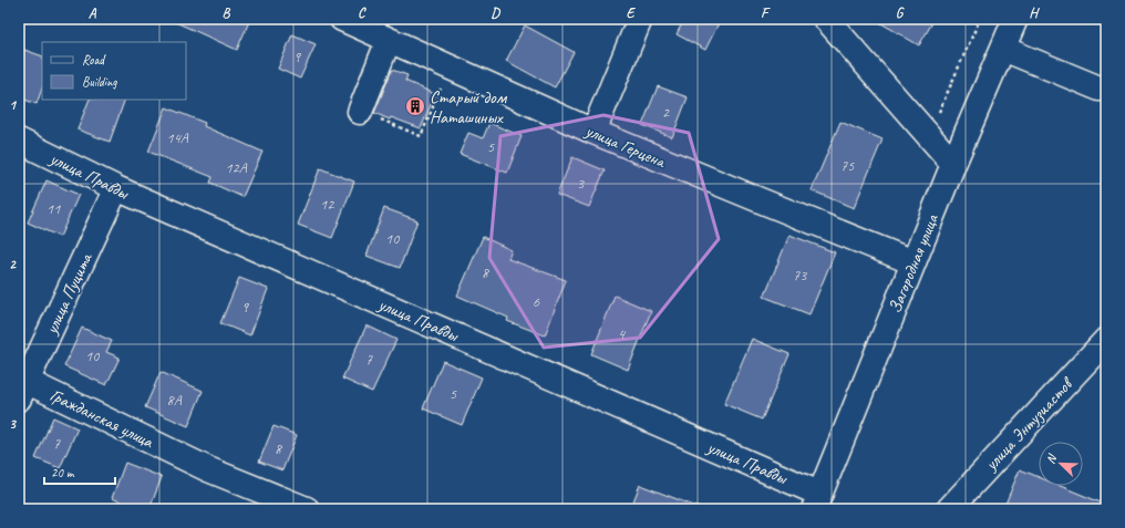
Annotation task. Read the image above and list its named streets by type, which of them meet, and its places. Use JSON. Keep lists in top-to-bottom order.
{
  "streets": {
    "street": [
      "улица Герцена",
      "улица Правды",
      "Загородная улица",
      "улица Пуцита",
      "Гражданская улица",
      "улица Энтузиастов"
    ]
  },
  "crossings": [
    ["улица Герцена", "Загородная улица"],
    ["улица Правды", "Загородная улица"],
    ["улица Правды", "улица Пуцита"],
    ["улица Пуцита", "Гражданская улица"]
  ],
  "places": {
    "building": ["Старый дом Наташиных"]
  },
  "house_numbers": [
    "9",
    "2",
    "14А",
    "5",
    "75",
    "12А",
    "3",
    "12",
    "11",
    "10",
    "8",
    "73",
    "6",
    "9",
    "4",
    "10",
    "7",
    "5",
    "8А",
    "7",
    "8"
  ],
  "legend": ["Road", "Building"],
  "scale_bar": "20 m",
  "north": "top left",
  "grid": {
    "columns": [
      "A",
      "B",
      "C",
      "D",
      "E",
      "F",
      "G",
      "H"
    ],
    "rows": ["1", "2", "3"]
  }
}
